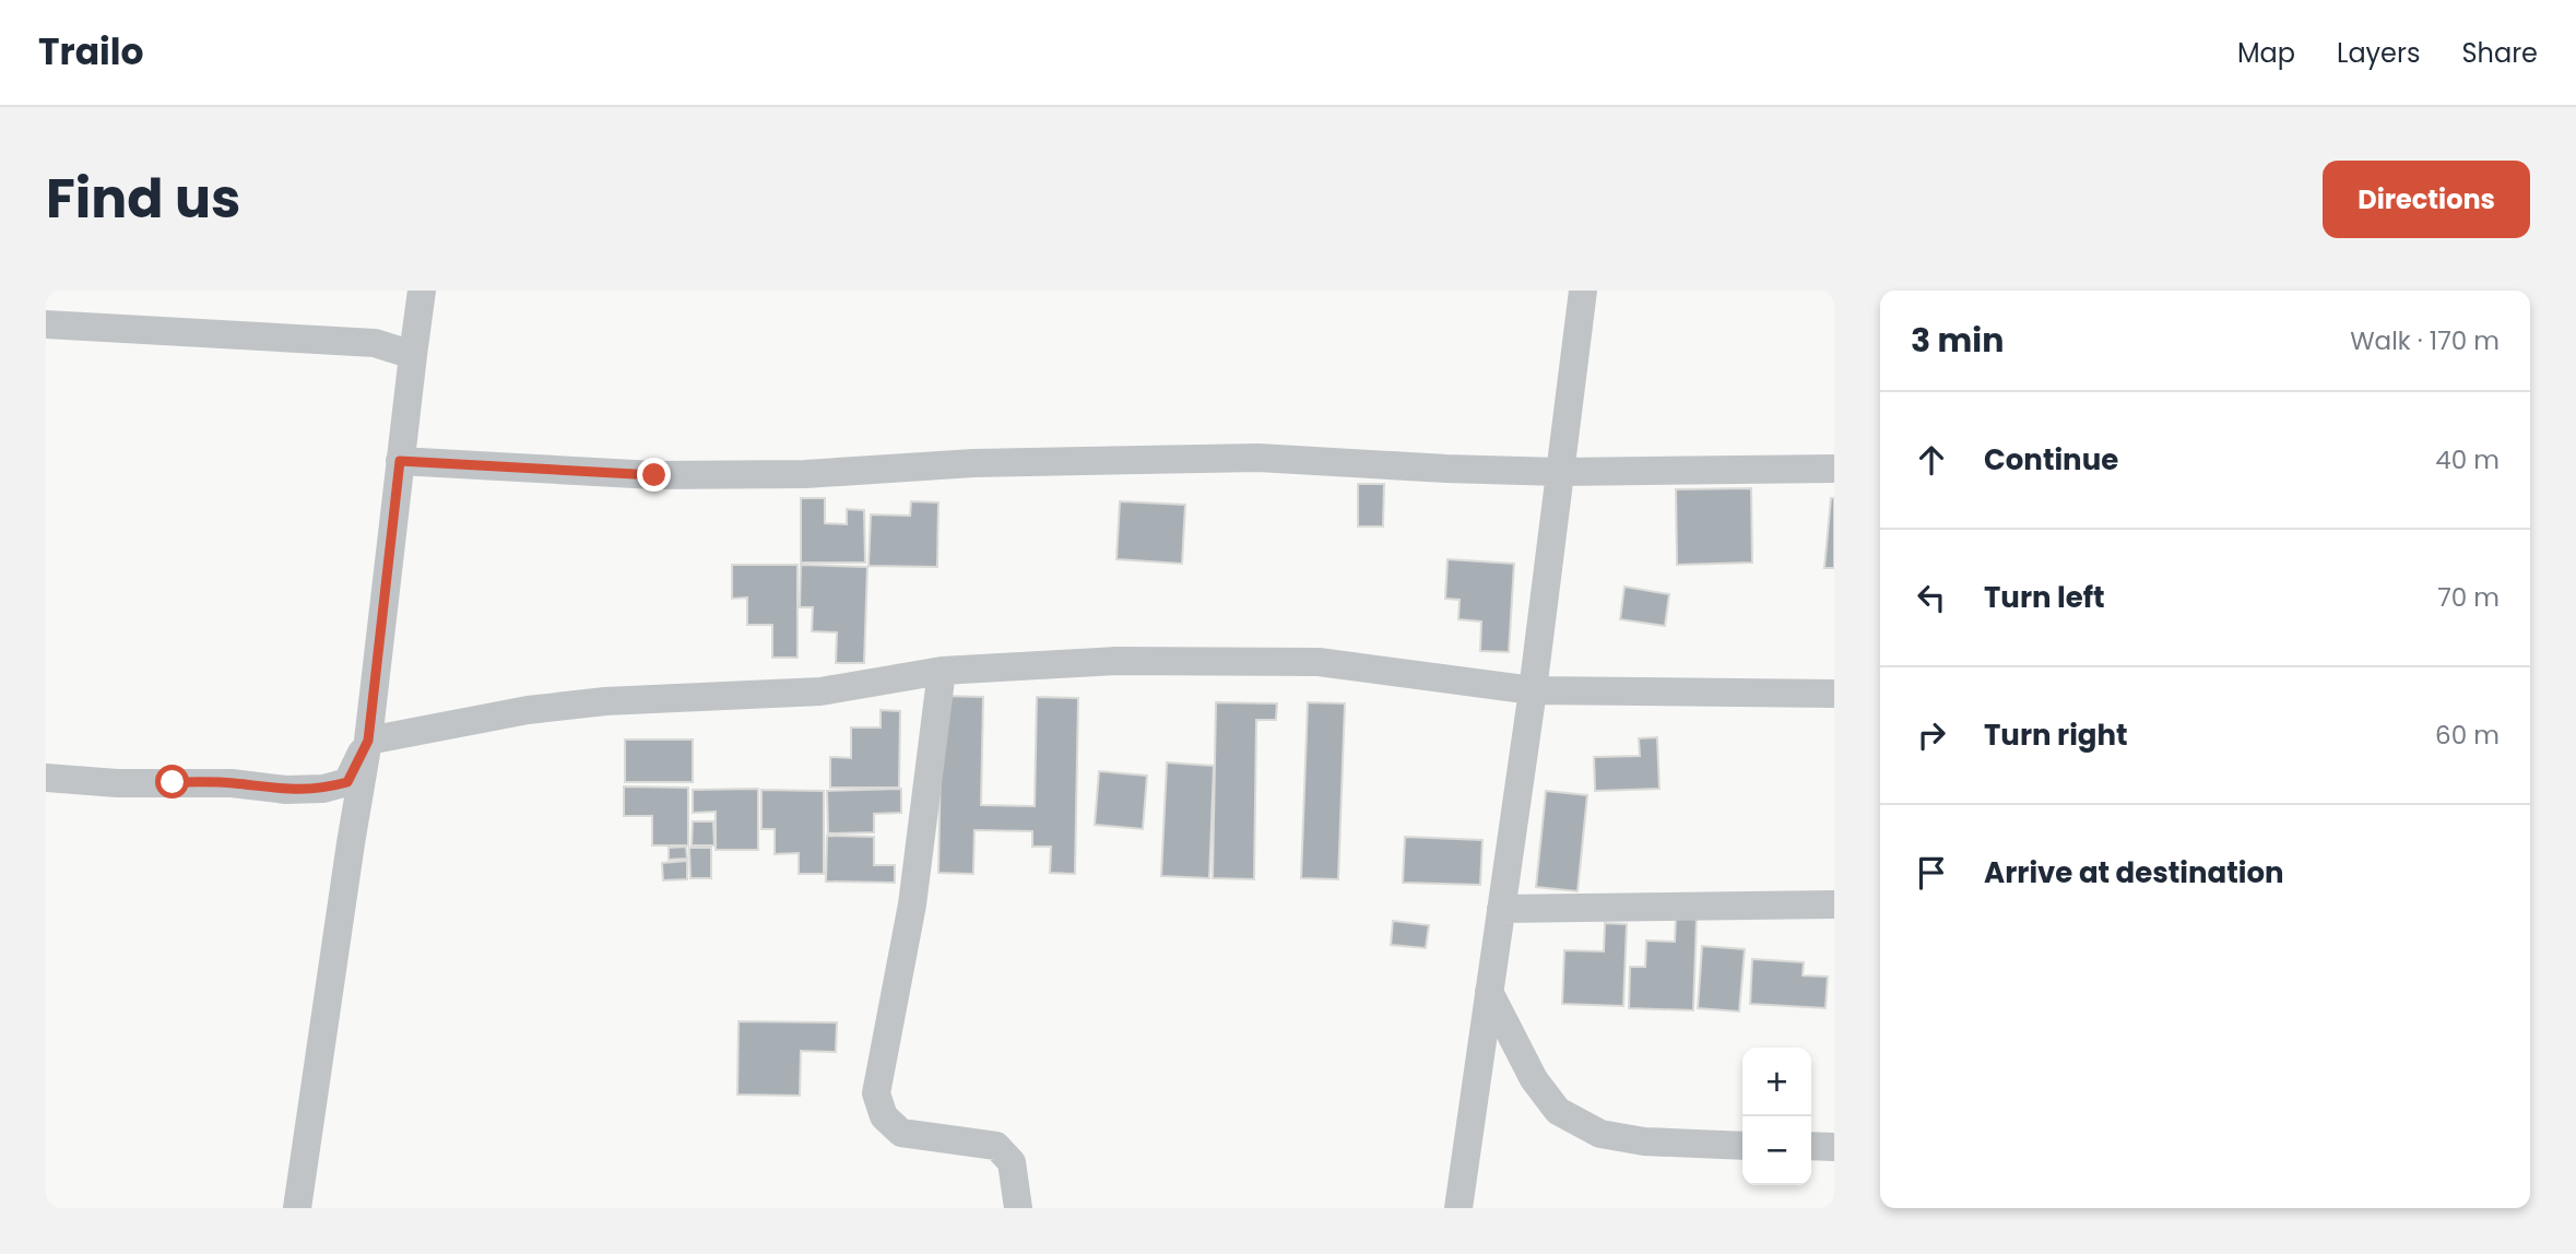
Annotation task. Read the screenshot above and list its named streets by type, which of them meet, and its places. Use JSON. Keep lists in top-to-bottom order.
{
  "page": {
    "header": "Trailo",
    "nav": ["Map", "Layers", "Share"],
    "title": "Find us",
    "buttons": "Directions",
    "heading": ["3 min", "Walk · 170 m"],
    "list": [
      ["Continue", "40 m"],
      ["Turn left", "70 m"],
      ["Turn right", "60 m"],
      "Arrive at destination"
    ],
    "map_buttons": ["+", "−"]
  }
}
